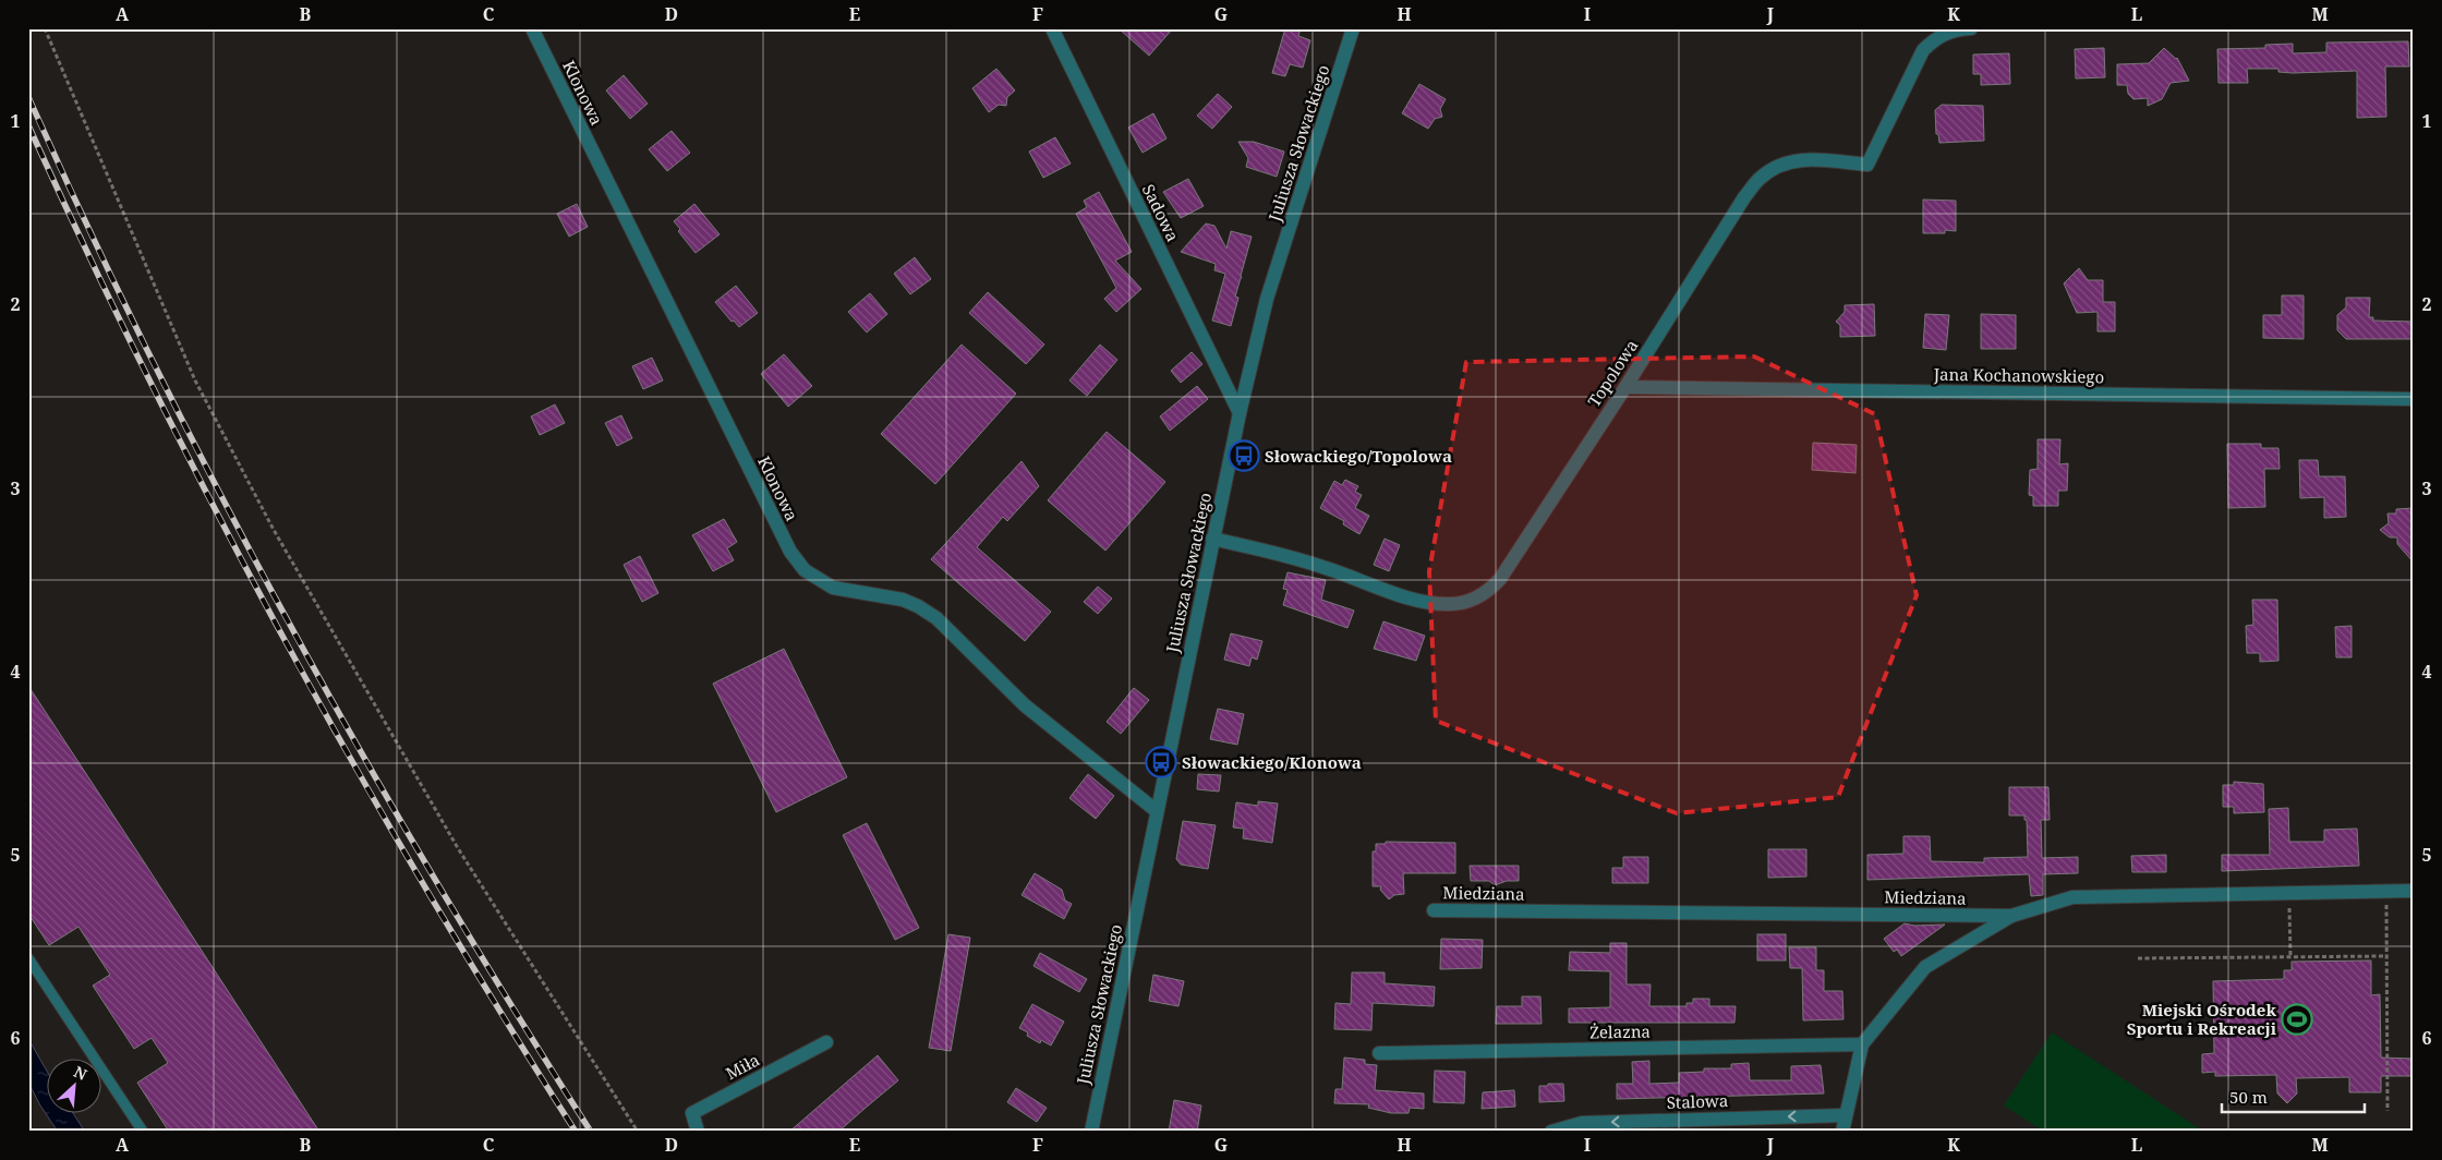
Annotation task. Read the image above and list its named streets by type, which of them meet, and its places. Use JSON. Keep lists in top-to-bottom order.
{
  "streets": {
    "street": [
      "Klonowa",
      "Juliusza Słowackiego",
      "Sadowa",
      "Topolowa",
      "Jana Kochanowskiego",
      "Miedziana",
      "Żelazna",
      "Miła",
      "Stalowa"
    ]
  },
  "crossings": [
    ["Klonowa", "Juliusza Słowackiego"],
    ["Juliusza Słowackiego", "Sadowa"],
    ["Juliusza Słowackiego", "Topolowa"],
    ["Topolowa", "Jana Kochanowskiego"]
  ],
  "one_way": ["Stalowa"],
  "places": {
    "bus stop": ["Słowackiego/Topolowa", "Słowackiego/Klonowa"],
    "sports": ["Miejski Ośrodek Sportu i Rekreacji"]
  },
  "scale_bar": "50 m",
  "north": "top right",
  "grid": {
    "columns": [
      "A",
      "B",
      "C",
      "D",
      "E",
      "F",
      "G",
      "H",
      "I",
      "J",
      "K",
      "L",
      "M"
    ],
    "rows": [
      "1",
      "2",
      "3",
      "4",
      "5",
      "6"
    ]
  }
}
